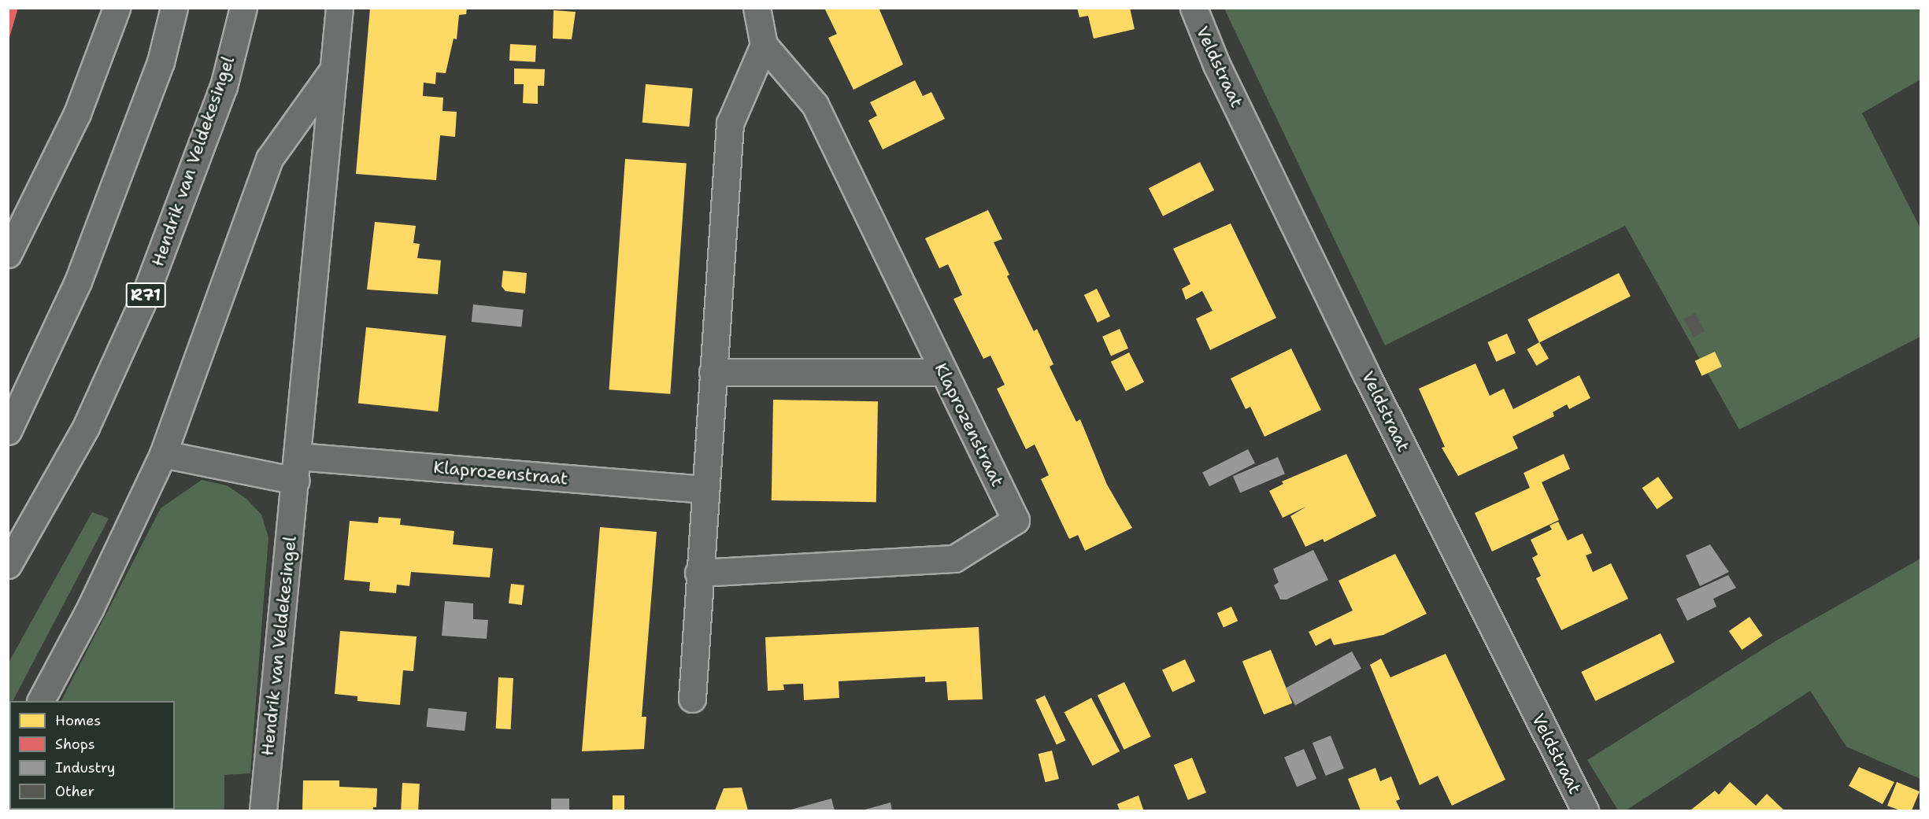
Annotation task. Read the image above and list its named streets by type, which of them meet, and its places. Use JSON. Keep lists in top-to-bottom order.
{
  "streets": {
    "main road": [
      "Veldstraat",
      "Hendrik van Veldekesingel",
      "R71",
      "Klaprozenstraat"
    ]
  },
  "crossings": [
    ["Hendrik van Veldekesingel", "Klaprozenstraat"]
  ],
  "legend": [
    "Homes",
    "Shops",
    "Industry",
    "Other"
  ]
}
